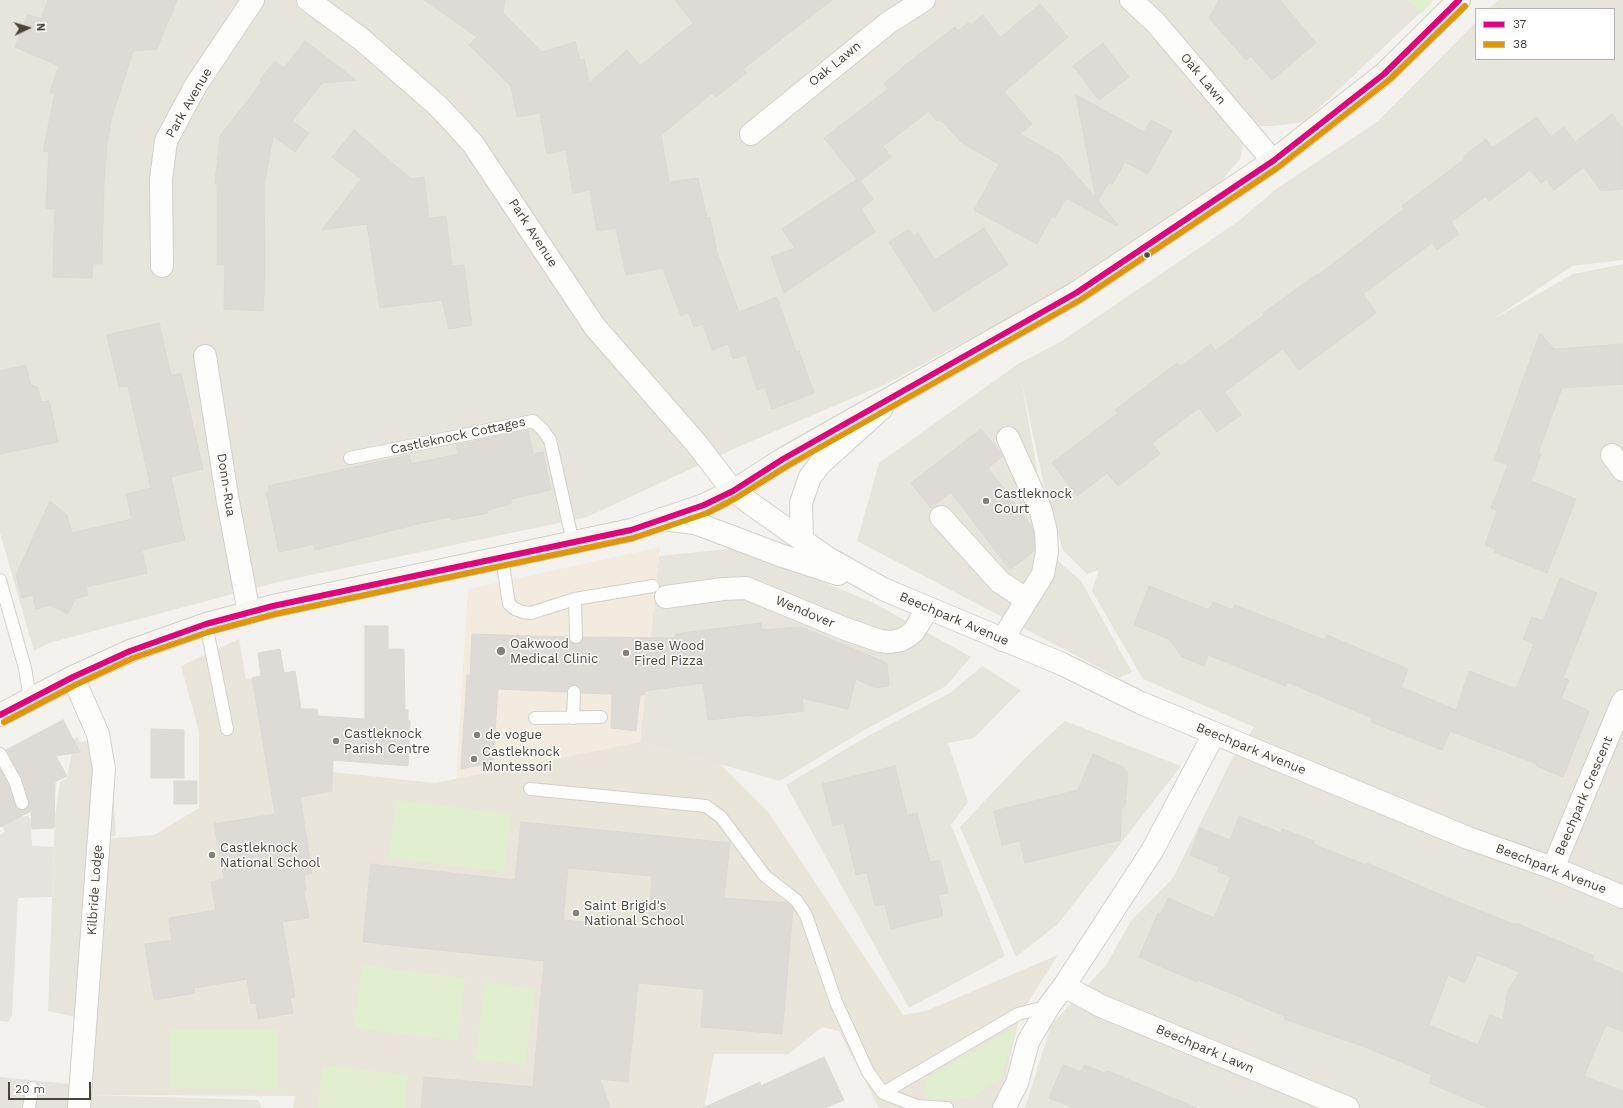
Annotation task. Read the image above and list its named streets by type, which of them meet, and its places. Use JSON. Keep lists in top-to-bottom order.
{
  "streets": {
    "street": [
      "Oak Lawn",
      "Park Avenue",
      "Donn-Rua",
      "Wendover",
      "Beechpark Avenue",
      "Beechpark Crescent",
      "Kilbride Lodge",
      "Beechpark Lawn"
    ],
    "lane": ["Castleknock Cottages"]
  },
  "crossings": [
    ["Park Avenue", "Beechpark Avenue"],
    ["Wendover", "Beechpark Avenue"],
    ["Beechpark Avenue", "Beechpark Crescent"]
  ],
  "places": [
    "Castleknock Court",
    "Oakwood Medical Clinic",
    "Base Wood Fired Pizza",
    "de vogue",
    "Castleknock Parish Centre",
    "Castleknock Montessori",
    "Castleknock National School",
    "Saint Brigid's National School"
  ],
  "lines": ["transit line 37", "transit line 38"],
  "legend": ["37", "38"],
  "scale_bar": "20 m",
  "north": "right"
}
